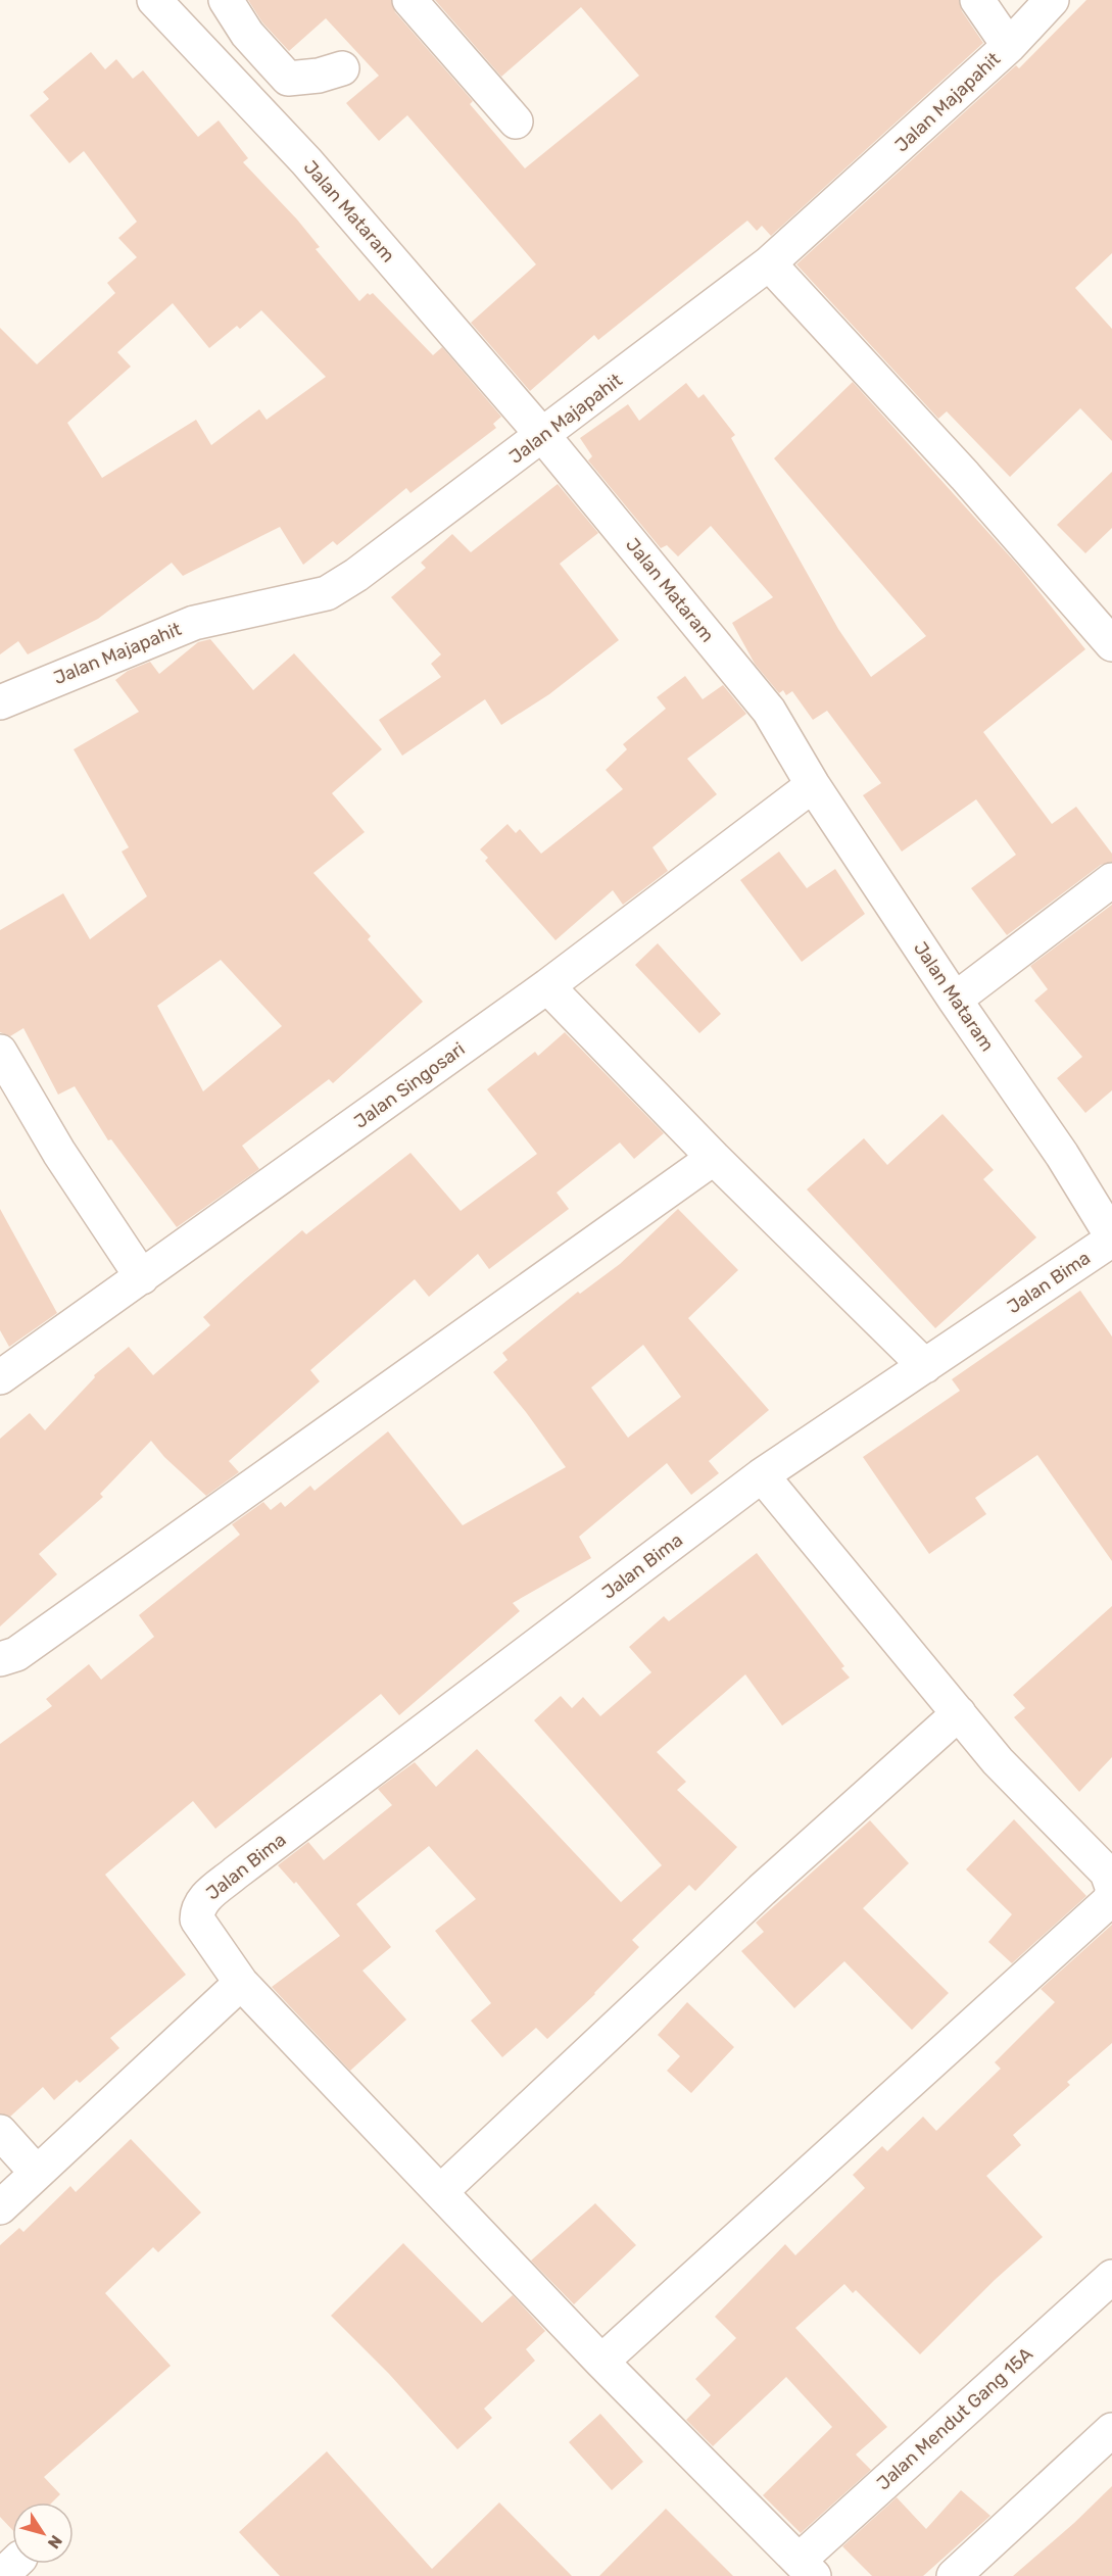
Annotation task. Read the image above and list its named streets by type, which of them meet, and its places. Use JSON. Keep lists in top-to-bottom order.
{
  "streets": {
    "street": [
      "Jalan Majapahit",
      "Jalan Mataram",
      "Jalan Singosari",
      "Jalan Bima",
      "Jalan Mendut Gang 15A"
    ]
  },
  "crossings": [
    ["Jalan Majapahit", "Jalan Mataram"],
    ["Jalan Mataram", "Jalan Singosari"],
    ["Jalan Mataram", "Jalan Bima"]
  ],
  "north": "bottom right"
}
